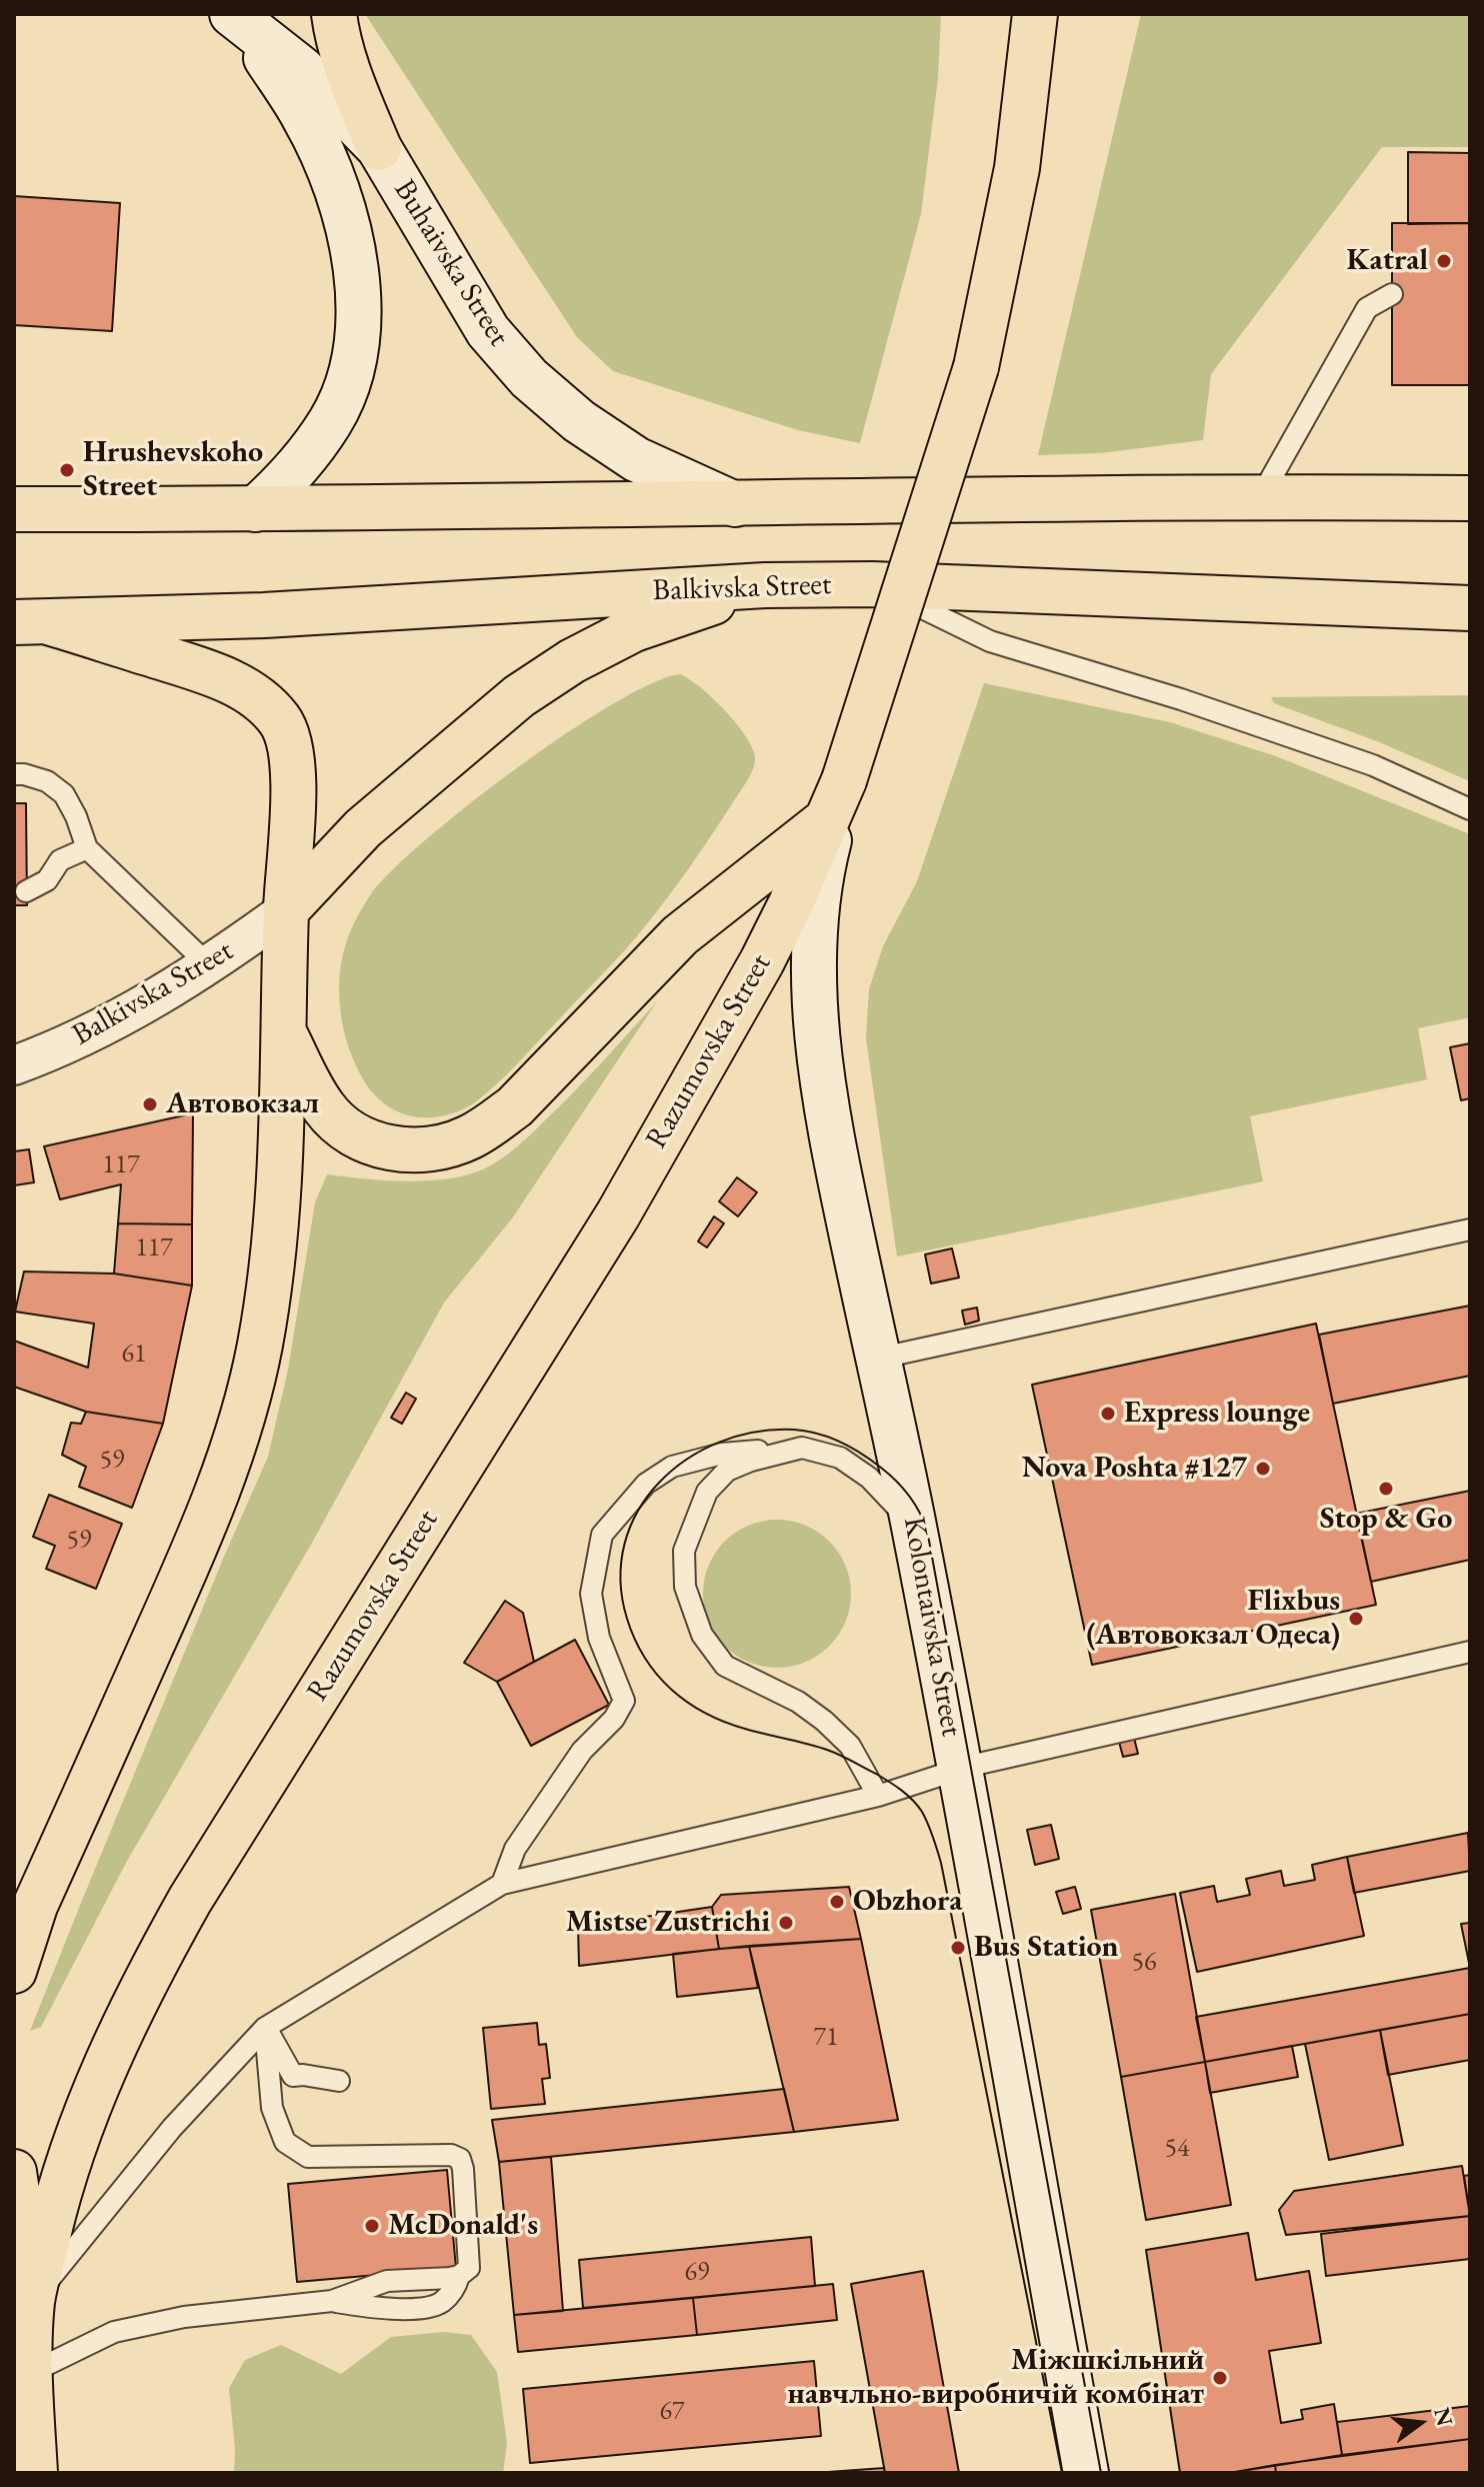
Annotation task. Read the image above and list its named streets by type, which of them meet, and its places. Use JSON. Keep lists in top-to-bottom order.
{
  "streets": {
    "main road": [
      "Buhaivska Street",
      "Balkivska Street",
      "Razumovska Street",
      "Kolontaivska Street"
    ]
  },
  "crossings": [
    ["Razumovska Street", "Kolontaivska Street"]
  ],
  "places": [
    "Katral",
    "Hrushevskoho Street",
    "Автовокзал",
    "Express lounge",
    "Nova Poshta #127",
    "Stop & Go",
    "Flixbus (Автовокзал Одеса)",
    "Obzhora",
    "Mistse Zustrichi",
    "Bus Station",
    "McDonald's",
    "Міжшкільний навчльно-виробничій комбінат"
  ],
  "house_numbers": [
    "117",
    "117",
    "61",
    "59",
    "59",
    "56",
    "71",
    "54",
    "69",
    "67"
  ],
  "north": "right"
}
